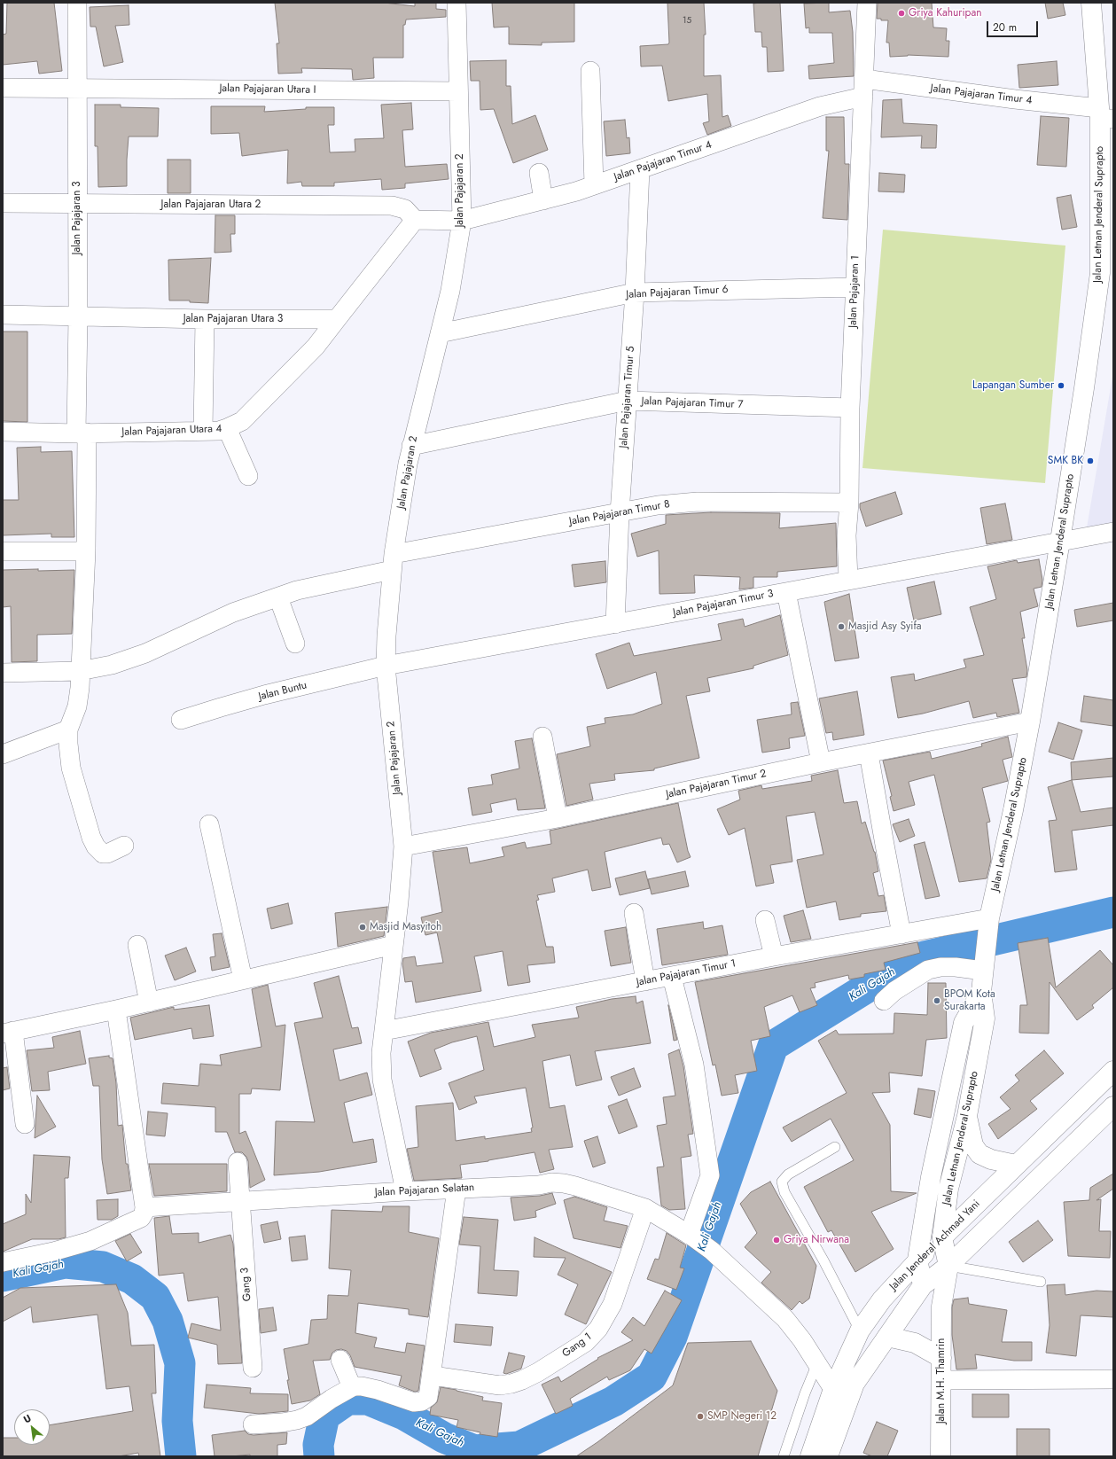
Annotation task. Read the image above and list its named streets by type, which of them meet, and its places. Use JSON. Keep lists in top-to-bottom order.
{
  "streets": {
    "main road": ["Jalan Letnan Jenderal Suprapto", "Jalan Jenderal Achmad Yani", "Jalan M.H. Thamrin"],
    "street": [
      "Jalan Pajajaran Utara I",
      "Jalan Pajajaran Timur 4",
      "Jalan Pajajaran 2",
      "Jalan Pajajaran Utara 2",
      "Jalan Pajajaran 3",
      "Jalan Pajajaran 1",
      "Jalan Pajajaran Timur 6",
      "Jalan Pajajaran Utara 3",
      "Jalan Pajajaran Timur 5",
      "Jalan Pajajaran Timur 7",
      "Jalan Pajajaran Utara 4",
      "Jalan Pajajaran Timur 8",
      "Jalan Pajajaran Timur 3",
      "Jalan Buntu",
      "Jalan Pajajaran Timur 2",
      "Jalan Pajajaran Timur 1",
      "Jalan Pajajaran Selatan",
      "Gang 3",
      "Gang 1"
    ]
  },
  "crossings": [
    ["Jalan Pajajaran Utara I", "Jalan Pajajaran 2"],
    ["Jalan Pajajaran Utara I", "Jalan Pajajaran 3"],
    ["Jalan Pajajaran Timur 4", "Jalan Pajajaran 2"],
    ["Jalan Pajajaran Timur 4", "Jalan Pajajaran Utara 2"],
    ["Jalan Pajajaran Timur 4", "Jalan Letnan Jenderal Suprapto"],
    ["Jalan Pajajaran Timur 4", "Jalan Pajajaran 1"],
    ["Jalan Pajajaran Timur 4", "Jalan Pajajaran Timur 5"],
    ["Jalan Pajajaran 2", "Jalan Pajajaran Timur 6"],
    ["Jalan Pajajaran 2", "Jalan Pajajaran Timur 7"],
    ["Jalan Pajajaran 2", "Jalan Pajajaran Timur 8"],
    ["Jalan Pajajaran 2", "Jalan Pajajaran Timur 3"],
    ["Jalan Pajajaran 2", "Jalan Buntu"],
    ["Jalan Pajajaran 2", "Jalan Pajajaran Timur 2"],
    ["Jalan Pajajaran 2", "Jalan Pajajaran Timur 1"],
    ["Jalan Pajajaran 2", "Jalan Pajajaran Selatan"],
    ["Jalan Pajajaran Utara 2", "Jalan Pajajaran 3"],
    ["Jalan Letnan Jenderal Suprapto", "Jalan Pajajaran Timur 3"],
    ["Jalan Letnan Jenderal Suprapto", "Jalan Pajajaran Timur 2"],
    ["Jalan Letnan Jenderal Suprapto", "Jalan Pajajaran Timur 1"],
    ["Jalan Letnan Jenderal Suprapto", "Jalan Jenderal Achmad Yani"],
    ["Jalan Letnan Jenderal Suprapto", "Jalan M.H. Thamrin"],
    ["Jalan Pajajaran 3", "Jalan Pajajaran Utara 3"],
    ["Jalan Pajajaran 3", "Jalan Pajajaran Utara 4"],
    ["Jalan Pajajaran 3", "Jalan Pajajaran Timur 8"],
    ["Jalan Pajajaran 1", "Jalan Pajajaran Timur 6"],
    ["Jalan Pajajaran 1", "Jalan Pajajaran Timur 7"],
    ["Jalan Pajajaran 1", "Jalan Pajajaran Timur 8"],
    ["Jalan Pajajaran 1", "Jalan Pajajaran Timur 3"],
    ["Jalan Pajajaran Timur 6", "Jalan Pajajaran Timur 5"],
    ["Jalan Pajajaran Utara 3", "Jalan Pajajaran Utara 4"],
    ["Jalan Pajajaran Timur 5", "Jalan Pajajaran Timur 7"],
    ["Jalan Pajajaran Timur 5", "Jalan Pajajaran Timur 8"],
    ["Jalan Pajajaran Timur 5", "Jalan Pajajaran Timur 3"],
    ["Jalan Pajajaran Timur 3", "Jalan Buntu"],
    ["Jalan Pajajaran Selatan", "Jalan Jenderal Achmad Yani"],
    ["Jalan Pajajaran Selatan", "Gang 3"],
    ["Jalan Pajajaran Selatan", "Gang 1"]
  ],
  "water": ["Kali Gajah"],
  "places": [
    "Griya Kahuripan",
    "Lapangan Sumber",
    "SMK BK",
    "Masjid Asy Syifa",
    "Masjid Masyitoh",
    "BPOM Kota Surakarta",
    "Griya Nirwana",
    "SMP Negeri 12"
  ],
  "house_numbers": ["15"],
  "scale_bar": "20 m",
  "north": "top left"
}
